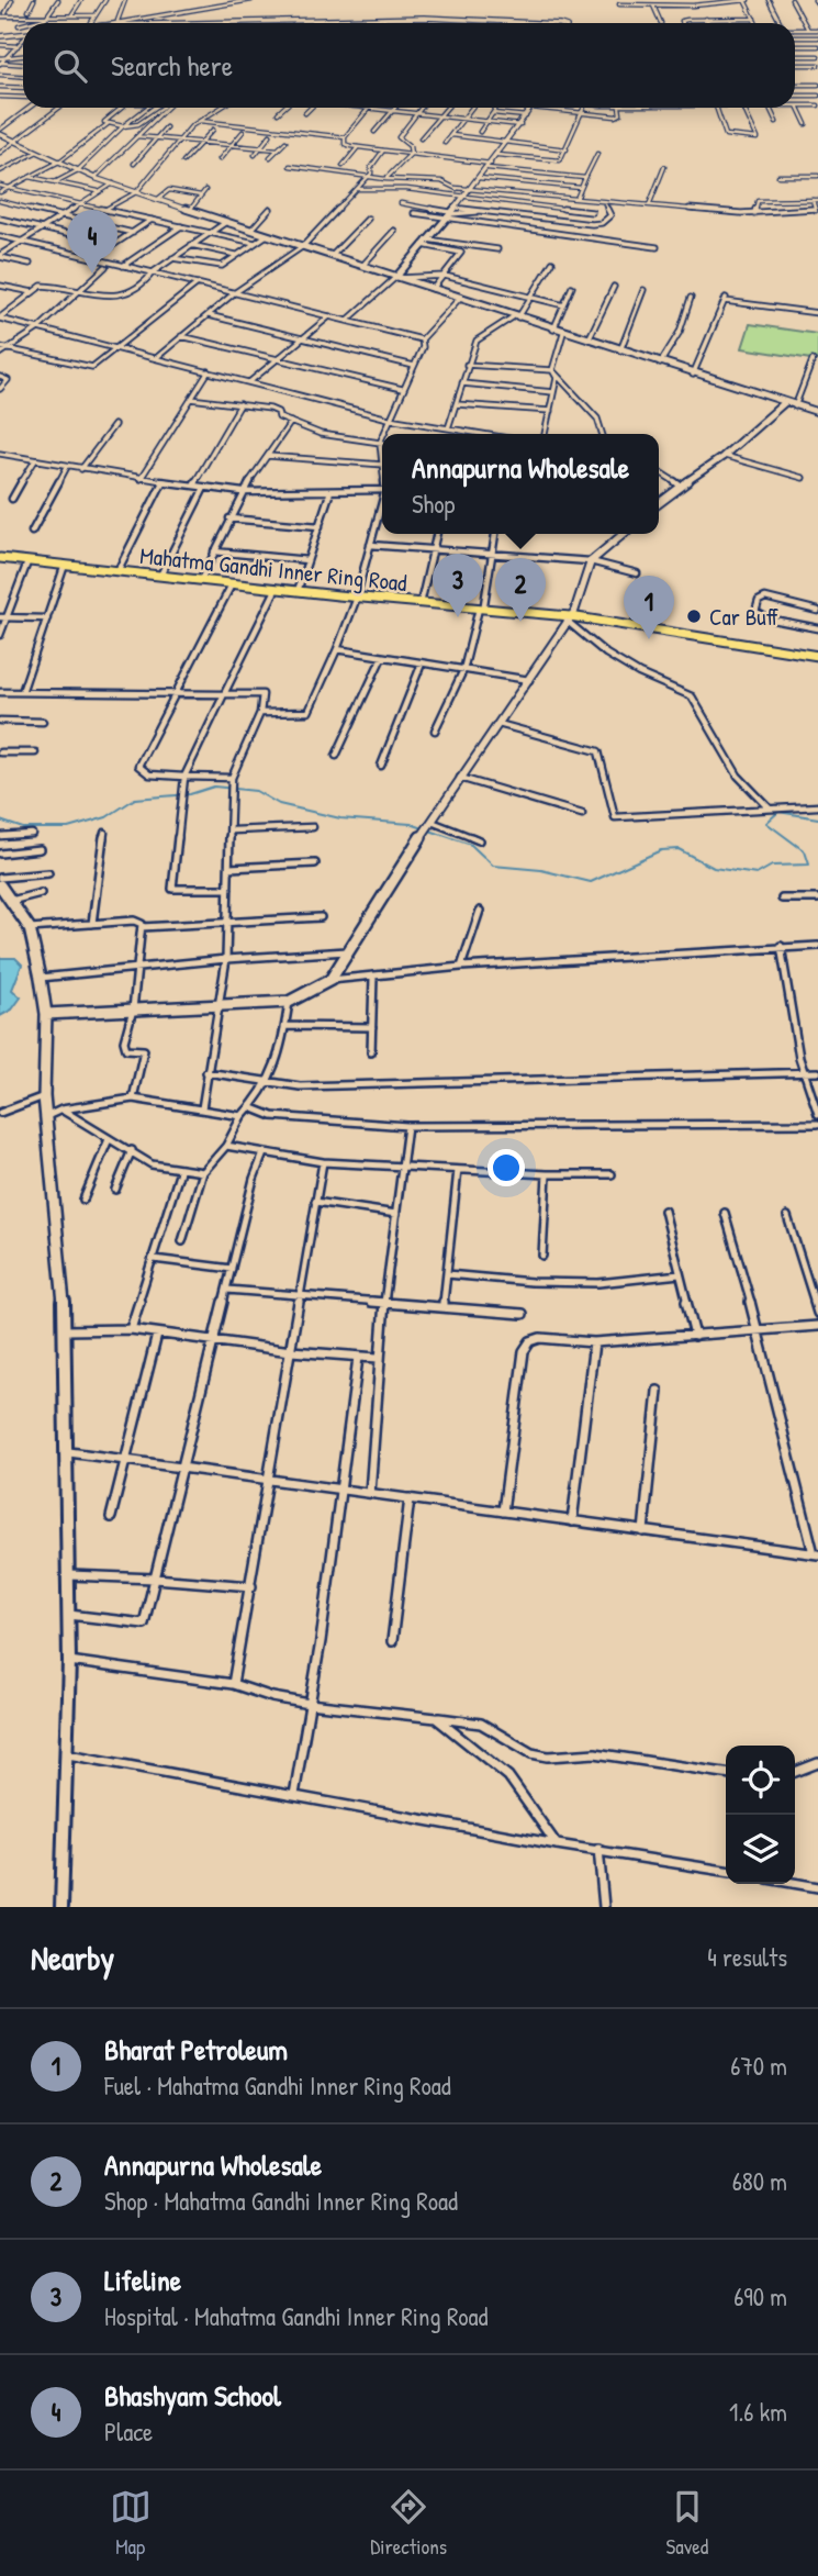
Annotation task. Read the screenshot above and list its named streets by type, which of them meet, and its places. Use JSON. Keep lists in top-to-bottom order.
{
  "streets": {
    "main road": ["Mahatma Gandhi Inner Ring Road"]
  },
  "places": ["Car Buff"],
  "page": {
    "search": "Search here",
    "pins": [
      "4",
      "3",
      "2",
      "1"
    ],
    "popup": ["Annapurna Wholesale", "Shop"],
    "heading": ["Nearby", "4 results"],
    "list": [
      {
        "mark": "1",
        "name": "Bharat Petroleum",
        "note": "Fuel · Mahatma Gandhi Inner Ring Road",
        "value": "670 m"
      },
      {
        "mark": "2",
        "name": "Annapurna Wholesale",
        "note": "Shop · Mahatma Gandhi Inner Ring Road",
        "value": "680 m"
      },
      {
        "mark": "3",
        "name": "Lifeline",
        "note": "Hospital · Mahatma Gandhi Inner Ring Road",
        "value": "690 m"
      },
      {
        "mark": "4",
        "name": "Bhashyam School",
        "note": "Place",
        "value": "1.6 km"
      }
    ],
    "nav": ["Map", "Directions", "Saved"]
  }
}
